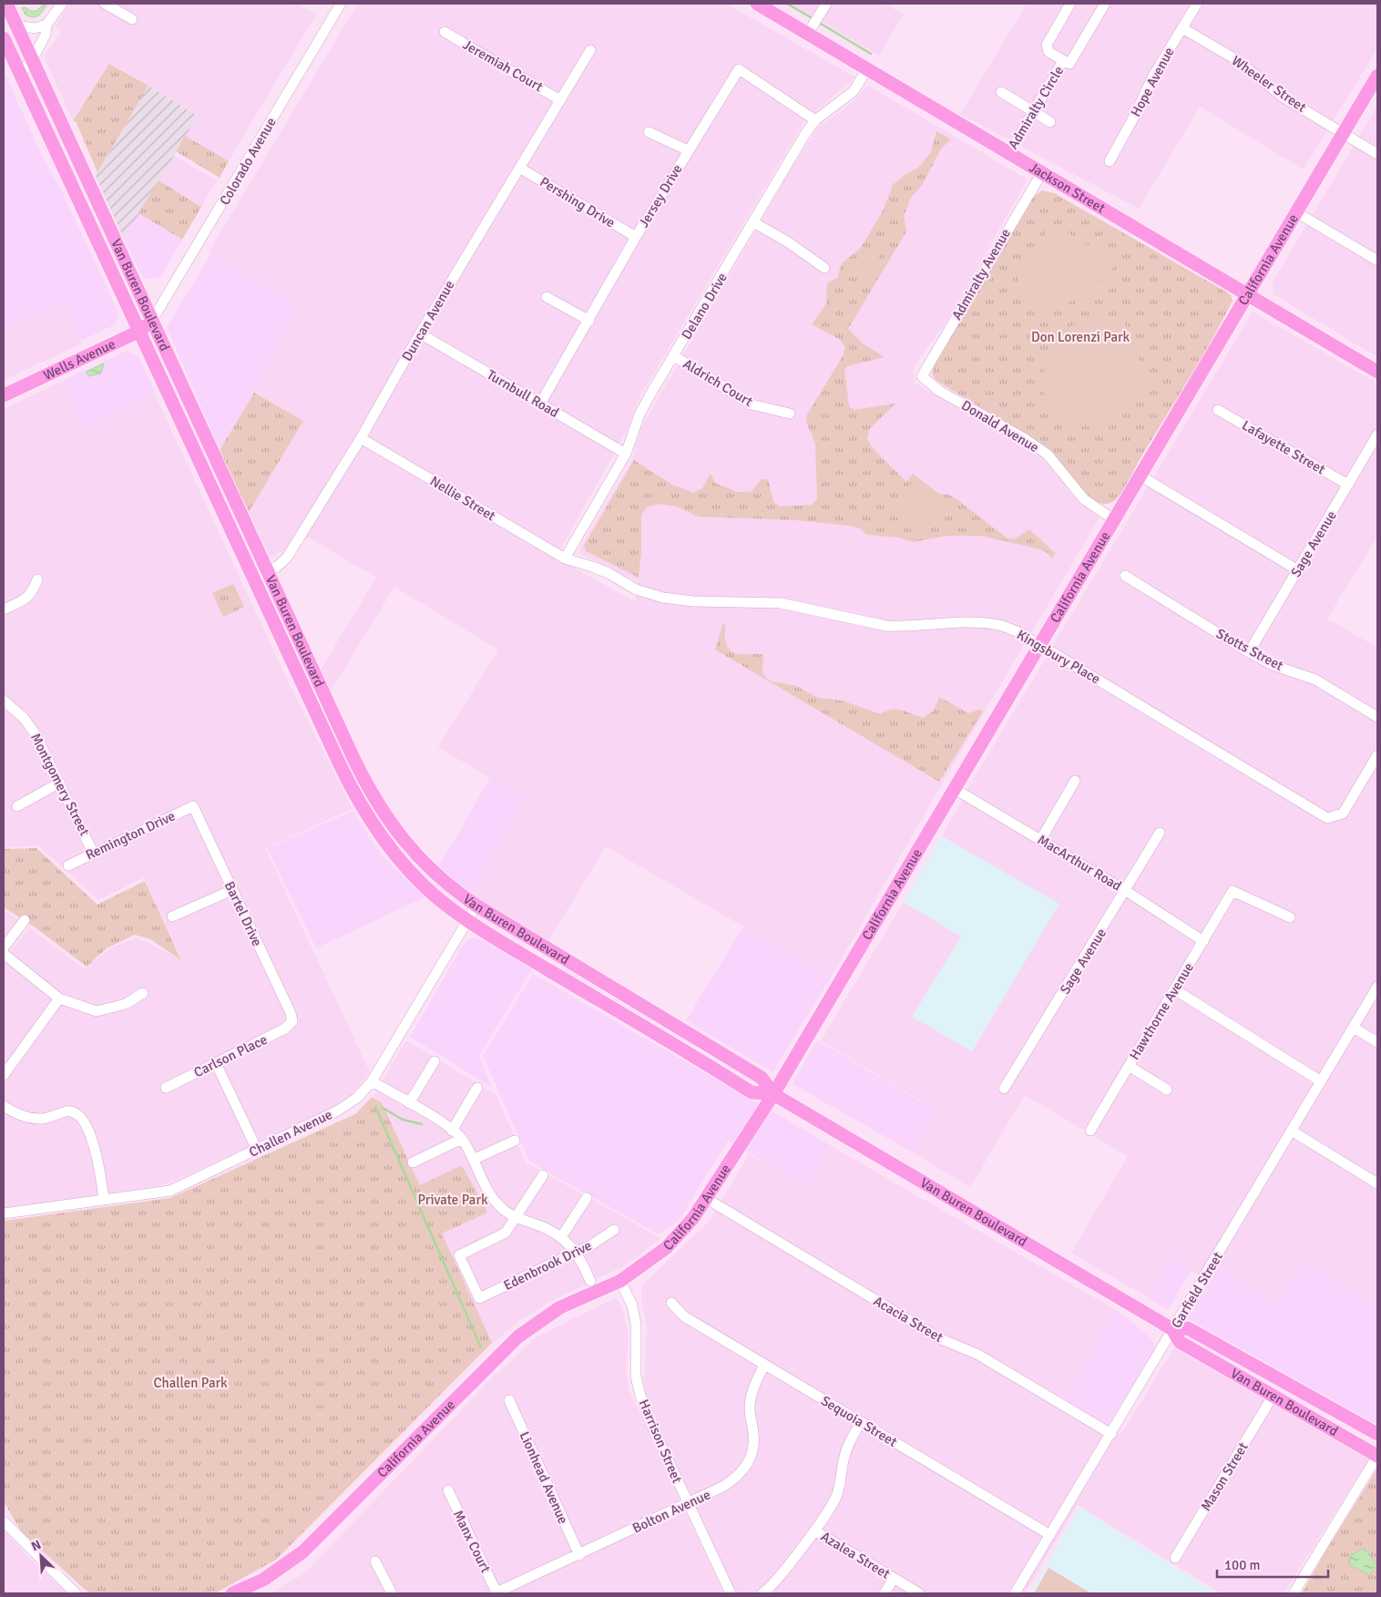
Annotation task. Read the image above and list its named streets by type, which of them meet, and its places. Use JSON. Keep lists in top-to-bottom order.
{
  "streets": {
    "main road": [
      "Jackson Street",
      "California Avenue",
      "Van Buren Boulevard",
      "Wells Avenue"
    ],
    "street": [
      "Jeremiah Court",
      "Hope Avenue",
      "Wheeler Street",
      "Admiralty Circle",
      "Colorado Avenue",
      "Jersey Drive",
      "Pershing Drive",
      "Admiralty Avenue",
      "Delano Drive",
      "Duncan Avenue",
      "Aldrich Court",
      "Turnbull Road",
      "Donald Avenue",
      "Lafayette Street",
      "Nellie Street",
      "Sage Avenue",
      "Stotts Street",
      "Kingsbury Place",
      "Montgomery Street",
      "Remington Drive",
      "MacArthur Road",
      "Bartel Drive",
      "Hawthorne Avenue",
      "Carlson Place",
      "Challen Avenue",
      "Edenbrook Drive",
      "Garfield Street",
      "Acacia Street",
      "Sequoia Street",
      "Harrison Street",
      "Mason Street",
      "Lionhead Avenue",
      "Bolton Avenue",
      "Manx Court",
      "Azalea Street"
    ]
  },
  "crossings": [
    ["Jeremiah Court", "Duncan Avenue"],
    ["Hope Avenue", "Wheeler Street"],
    ["Wheeler Street", "California Avenue"],
    ["Admiralty Circle", "Jackson Street"],
    ["Colorado Avenue", "Van Buren Boulevard"],
    ["Colorado Avenue", "Wells Avenue"],
    ["Jackson Street", "California Avenue"],
    ["Jackson Street", "Admiralty Avenue"],
    ["Jackson Street", "Delano Drive"],
    ["Jersey Drive", "Pershing Drive"],
    ["Jersey Drive", "Delano Drive"],
    ["Jersey Drive", "Turnbull Road"],
    ["Pershing Drive", "Duncan Avenue"],
    ["California Avenue", "Van Buren Boulevard"],
    ["California Avenue", "Donald Avenue"],
    ["California Avenue", "Kingsbury Place"],
    ["California Avenue", "MacArthur Road"],
    ["California Avenue", "Acacia Street"],
    ["California Avenue", "Harrison Street"],
    ["Admiralty Avenue", "Donald Avenue"],
    ["Van Buren Boulevard", "Duncan Avenue"],
    ["Van Buren Boulevard", "Wells Avenue"],
    ["Van Buren Boulevard", "Challen Avenue"],
    ["Van Buren Boulevard", "Garfield Street"],
    ["Van Buren Boulevard", "Mason Street"],
    ["Delano Drive", "Aldrich Court"],
    ["Delano Drive", "Turnbull Road"],
    ["Delano Drive", "Nellie Street"],
    ["Delano Drive", "Kingsbury Place"],
    ["Duncan Avenue", "Turnbull Road"],
    ["Duncan Avenue", "Nellie Street"],
    ["Lafayette Street", "Sage Avenue"],
    ["Nellie Street", "Kingsbury Place"],
    ["Sage Avenue", "Stotts Street"],
    ["Sage Avenue", "MacArthur Road"],
    ["Montgomery Street", "Remington Drive"],
    ["Remington Drive", "Bartel Drive"],
    ["MacArthur Road", "Hawthorne Avenue"],
    ["Bartel Drive", "Carlson Place"],
    ["Garfield Street", "Acacia Street"],
    ["Garfield Street", "Sequoia Street"],
    ["Sequoia Street", "Bolton Avenue"],
    ["Harrison Street", "Bolton Avenue"],
    ["Lionhead Avenue", "Bolton Avenue"],
    ["Bolton Avenue", "Manx Court"]
  ],
  "parks": ["Don Lorenzi Park", "Private Park", "Challen Park"],
  "scale_bar": "100 m",
  "north": "top left"
}
